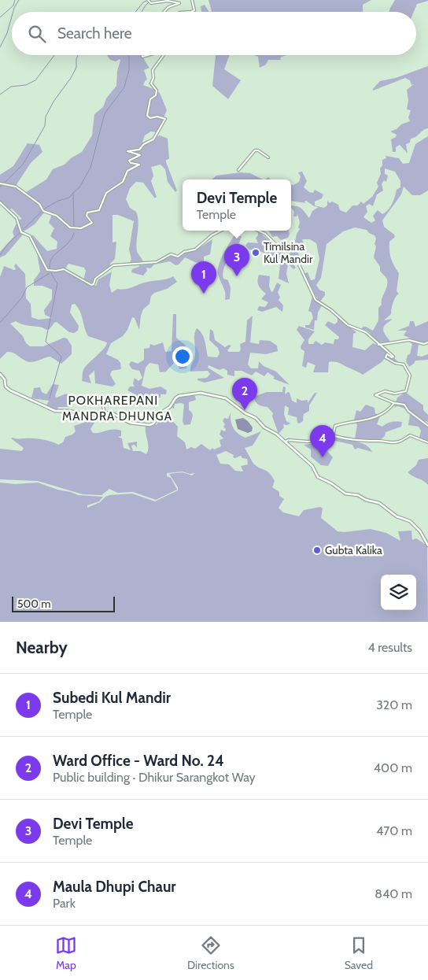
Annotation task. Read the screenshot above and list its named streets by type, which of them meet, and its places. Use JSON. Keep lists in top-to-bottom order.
{
  "districts": ["POKHAREPANI", "MANDRA DHUNGA"],
  "places": ["Timilsina Kul Mandir", "Gubta Kalika"],
  "scale_bar": "500 m",
  "page": {
    "search": "Search here",
    "popup": ["Devi Temple", "Temple"],
    "pins": [
      "3",
      "1",
      "2",
      "4"
    ],
    "scale": "500 m",
    "heading": ["Nearby", "4 results"],
    "list": [
      {
        "mark": "1",
        "name": "Subedi Kul Mandir",
        "note": "Temple",
        "value": "320 m"
      },
      {
        "mark": "2",
        "name": "Ward Office - Ward No. 24",
        "note": "Public building · Dhikur Sarangkot Way",
        "value": "400 m"
      },
      {
        "mark": "3",
        "name": "Devi Temple",
        "note": "Temple",
        "value": "470 m"
      },
      {
        "mark": "4",
        "name": "Maula Dhupi Chaur",
        "note": "Park",
        "value": "840 m"
      }
    ],
    "nav": ["Map", "Directions", "Saved"]
  }
}
